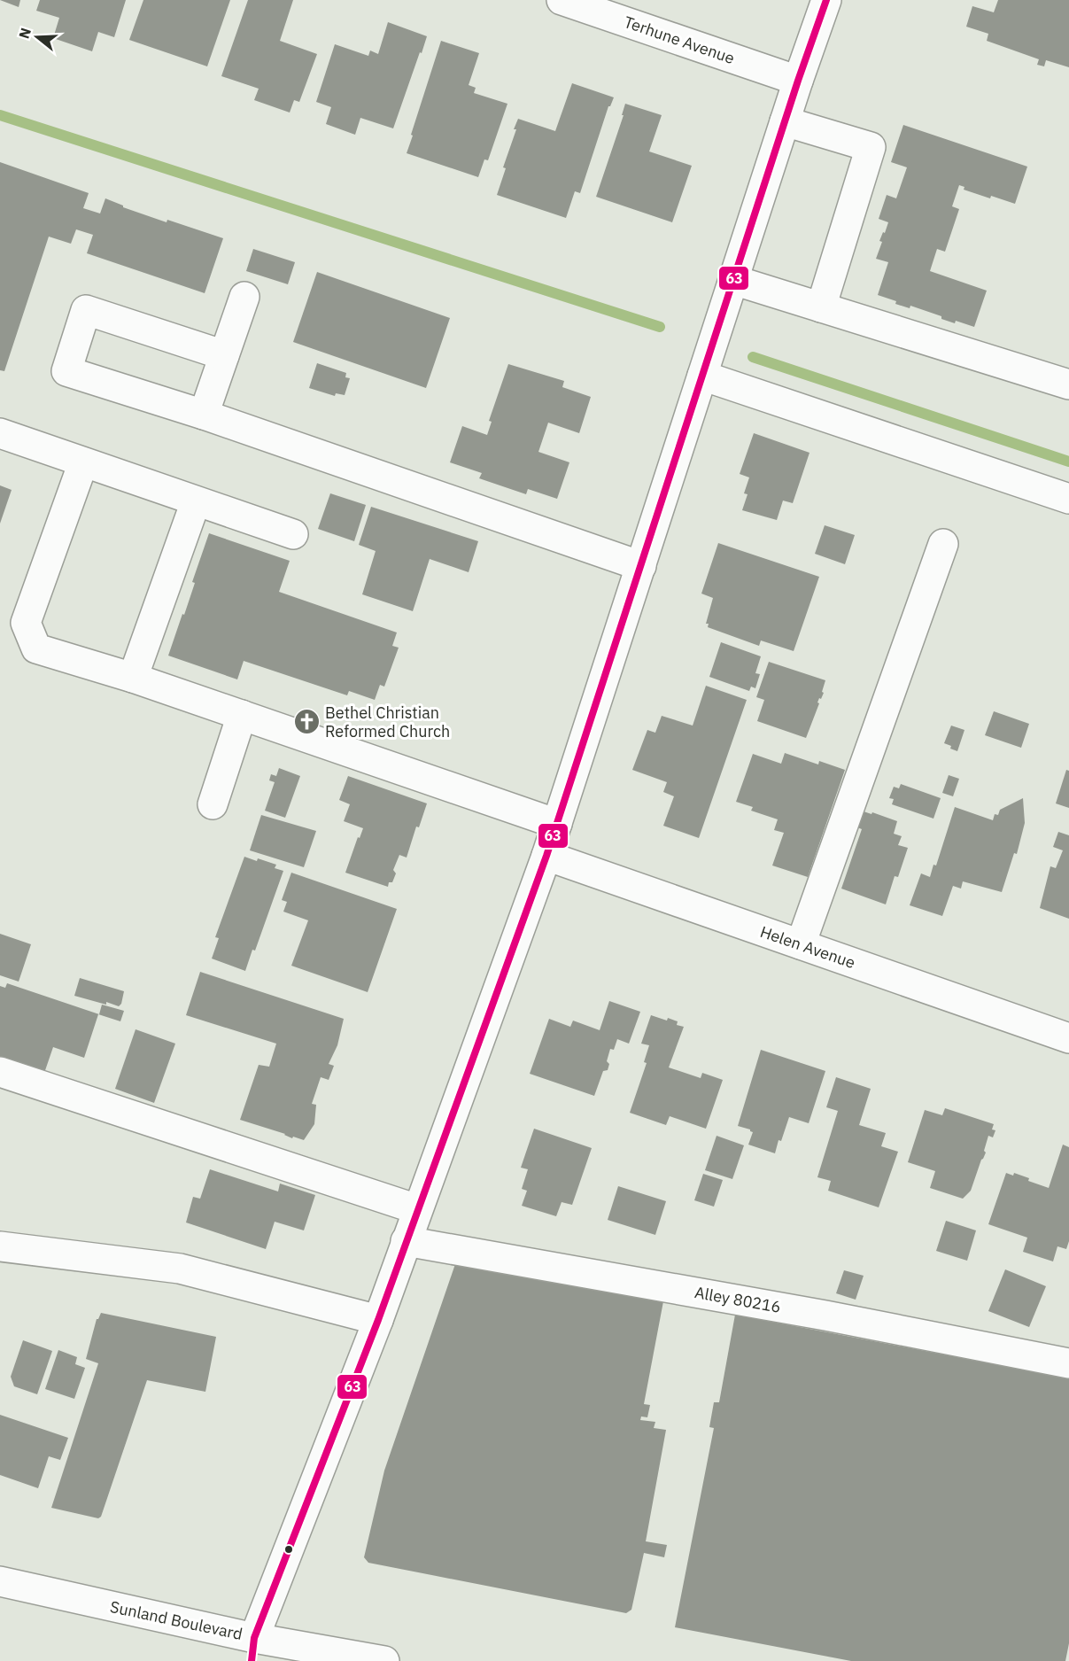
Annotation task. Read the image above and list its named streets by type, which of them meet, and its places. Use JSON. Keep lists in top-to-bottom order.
{
  "streets": {
    "street": [
      "Terhune Avenue",
      "Helen Avenue",
      "Alley 80216",
      "Sunland Boulevard"
    ]
  },
  "places": {
    "church": ["Bethel Christian Reformed Church"]
  },
  "lines": ["transit line 63"],
  "north": "left"
}
